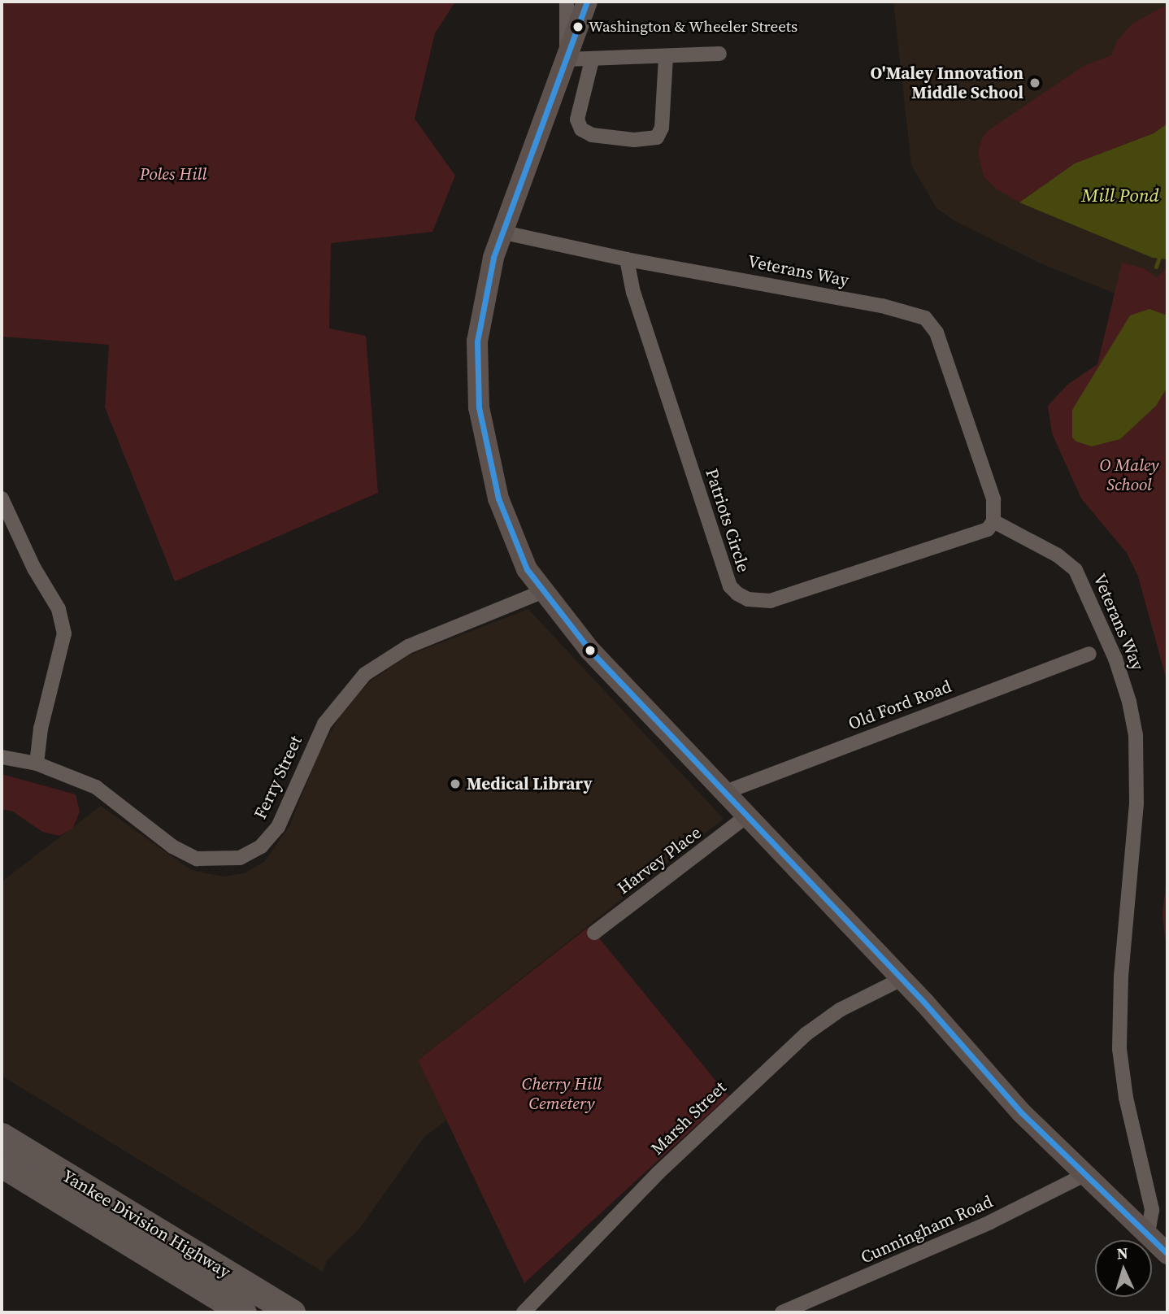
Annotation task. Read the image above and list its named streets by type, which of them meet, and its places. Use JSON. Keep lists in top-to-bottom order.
{
  "streets": {
    "highway": ["Yankee Division Highway"],
    "street": [
      "Veterans Way",
      "Patriots Circle",
      "Old Ford Road",
      "Ferry Street",
      "Harvey Place",
      "Marsh Street",
      "Cunningham Road"
    ]
  },
  "crossings": [
    ["Veterans Way", "Patriots Circle"]
  ],
  "water": ["Mill Pond"],
  "parks": ["Poles Hill", "O Maley School", "Cherry Hill Cemetery"],
  "places": ["Washington & Wheeler Streets", "O'Maley Innovation Middle School", "Medical Library"],
  "north": "top"
}
